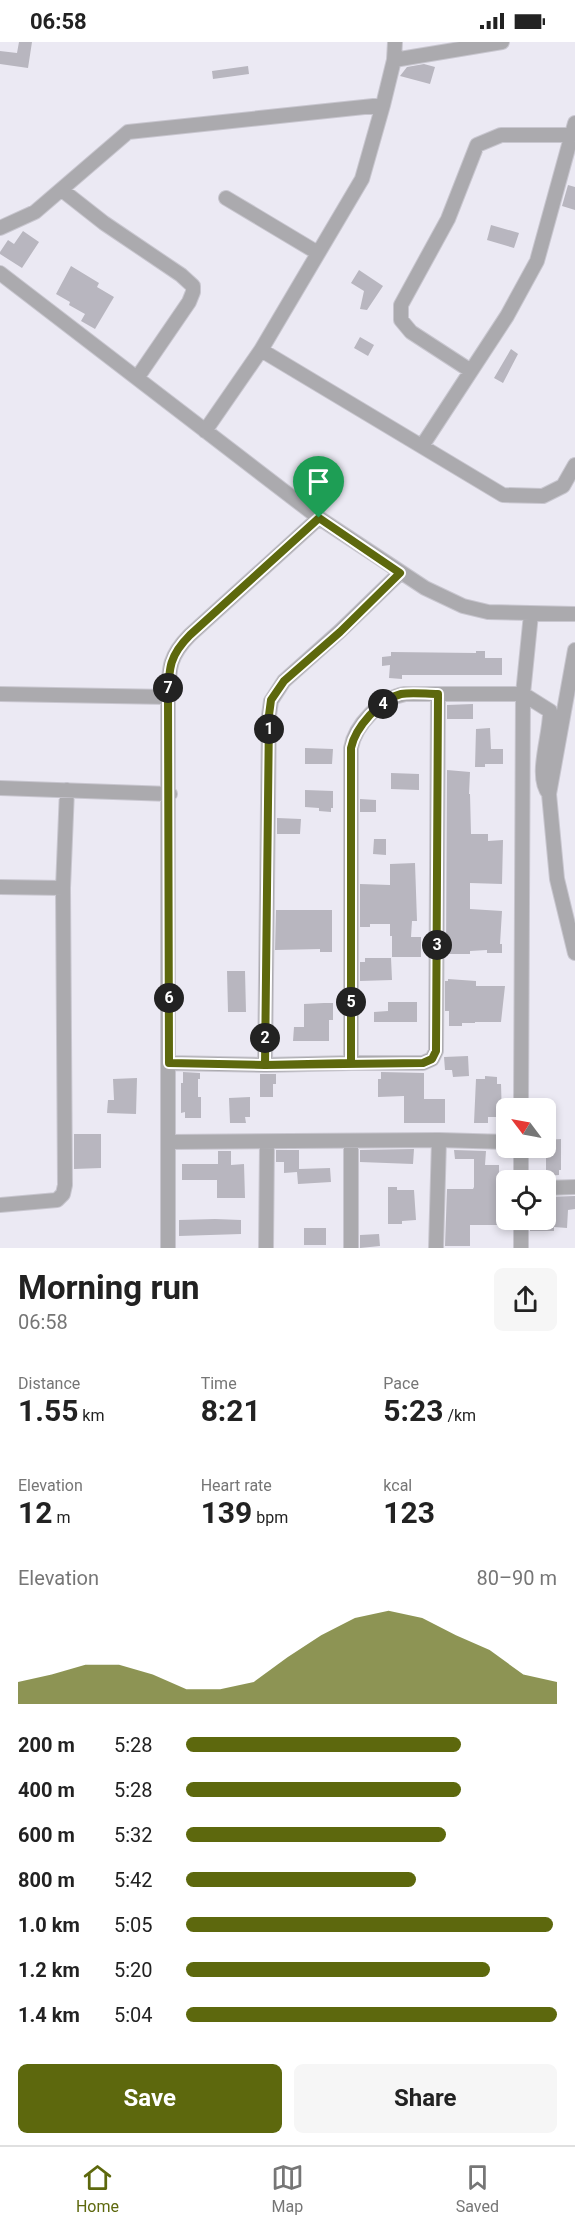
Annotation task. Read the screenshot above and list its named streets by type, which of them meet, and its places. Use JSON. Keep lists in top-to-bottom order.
{
  "north": "top left",
  "page": {
    "status": "06:58",
    "pins": [
      "7",
      "4",
      "1",
      "3",
      "6",
      "5",
      "2"
    ],
    "heading": ["Morning run", "06:58"],
    "stats": [
      ["Distance", "1.55 km"],
      ["Time", "8:21"],
      ["Pace", "5:23 /km"],
      ["Elevation", "12 m"],
      ["Heart rate", "139 bpm"],
      ["kcal", "123"]
    ],
    "chart": ["Elevation", "80–90 m"],
    "list": [
      {
        "name": "200 m",
        "note": "5:28"
      },
      {
        "name": "400 m",
        "note": "5:28"
      },
      {
        "name": "600 m",
        "note": "5:32"
      },
      {
        "name": "800 m",
        "note": "5:42"
      },
      {
        "name": "1.0 km",
        "note": "5:05"
      },
      {
        "name": "1.2 km",
        "note": "5:20"
      },
      {
        "name": "1.4 km",
        "note": "5:04"
      }
    ],
    "buttons": ["Save", "Share"],
    "tabs": ["Home", "Map", "Saved"]
  }
}
